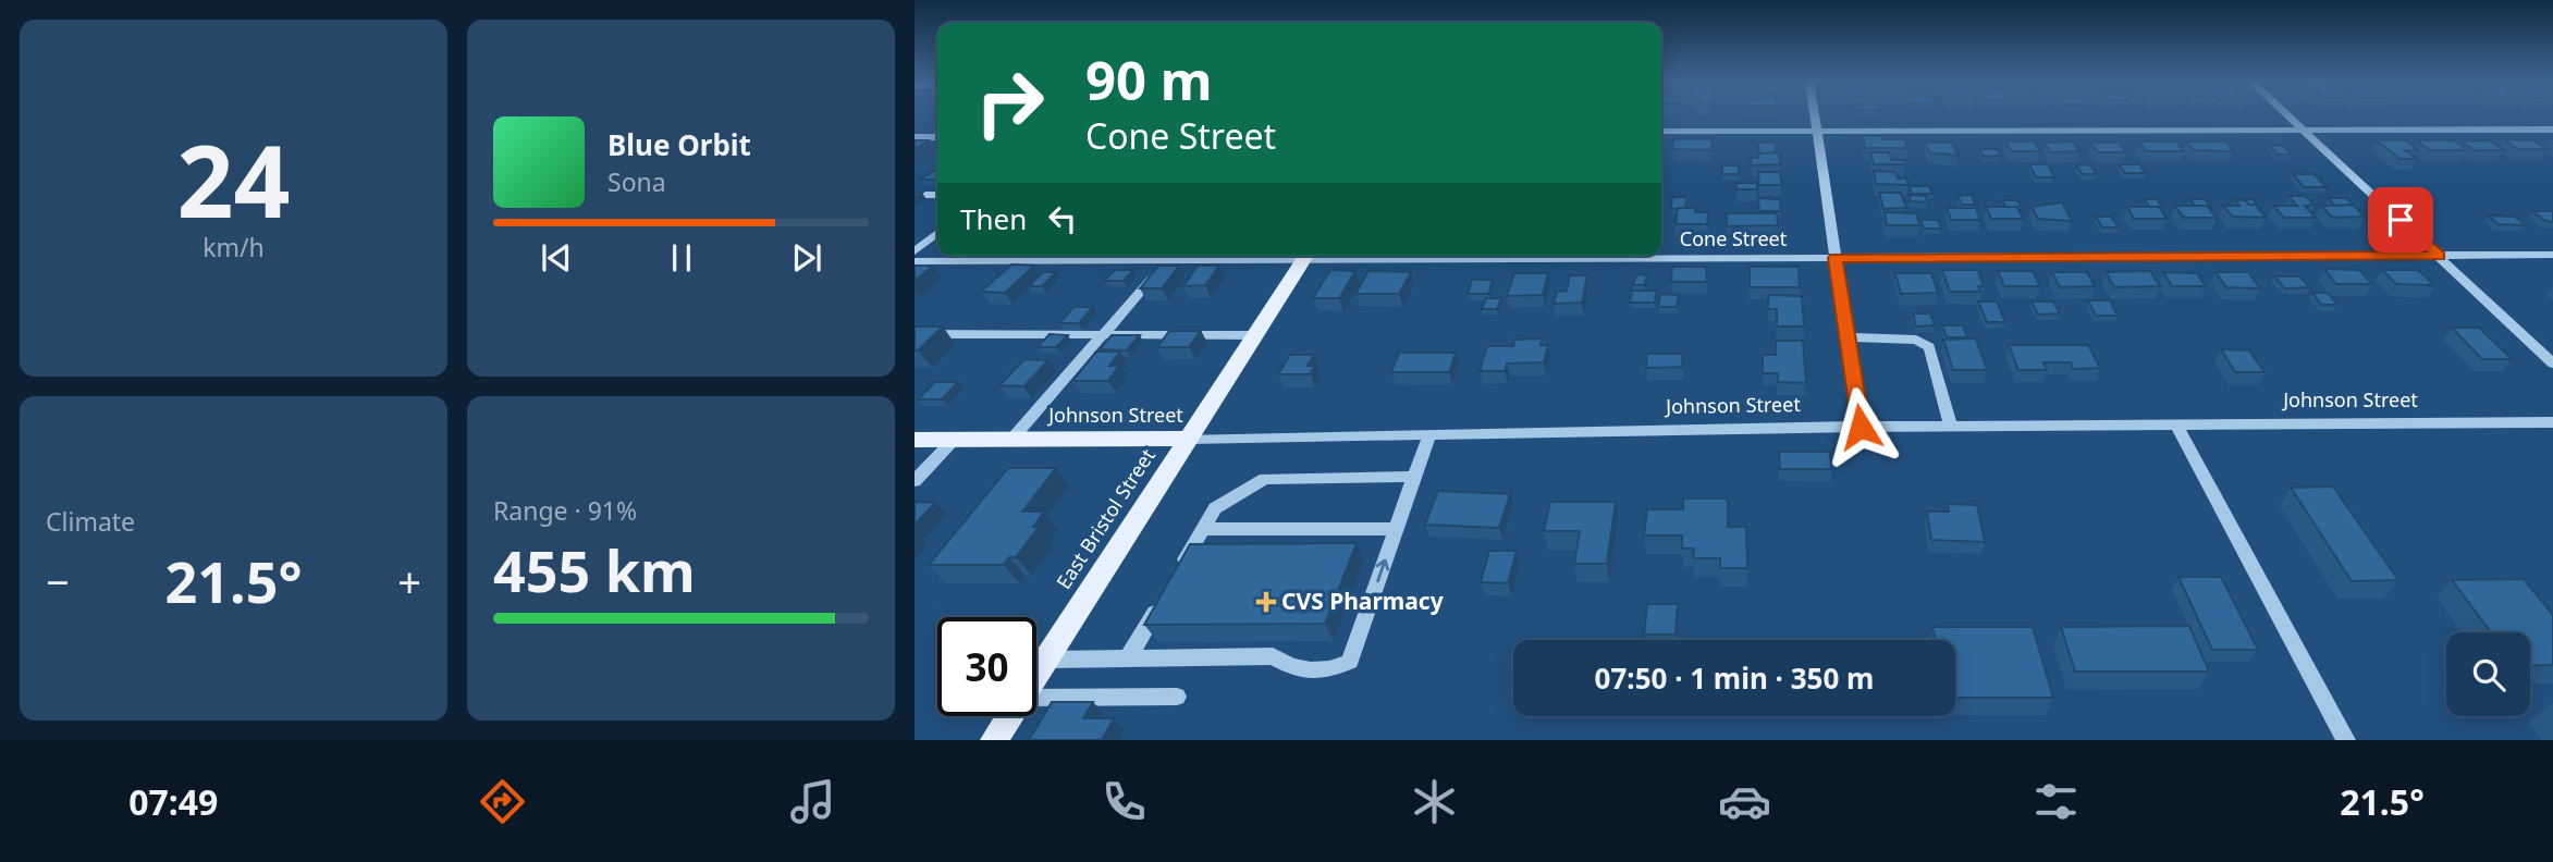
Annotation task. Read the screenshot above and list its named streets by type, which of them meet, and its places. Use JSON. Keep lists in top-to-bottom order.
{
  "streets": {
    "main road": ["Johnson Street", "East Bristol Street"],
    "street": ["Cone Street"]
  },
  "crossings": [
    ["Johnson Street", "East Bristol Street"]
  ],
  "places": {
    "health": ["CVS Pharmacy"]
  },
  "page": {
    "tile": [
      ["24", "km/h"],
      "Climate",
      ["Range · 91%", "455 km"]
    ],
    "turn": ["90 m", "Cone Street"],
    "song": ["Blue Orbit", "Sona"],
    "then": "Then",
    "heat": ["−", "21.5°", "+"],
    "limit": "30",
    "trip": "07:50 · 1 min · 350 m",
    "tabs": ["07:49", "21.5°"]
  }
}
